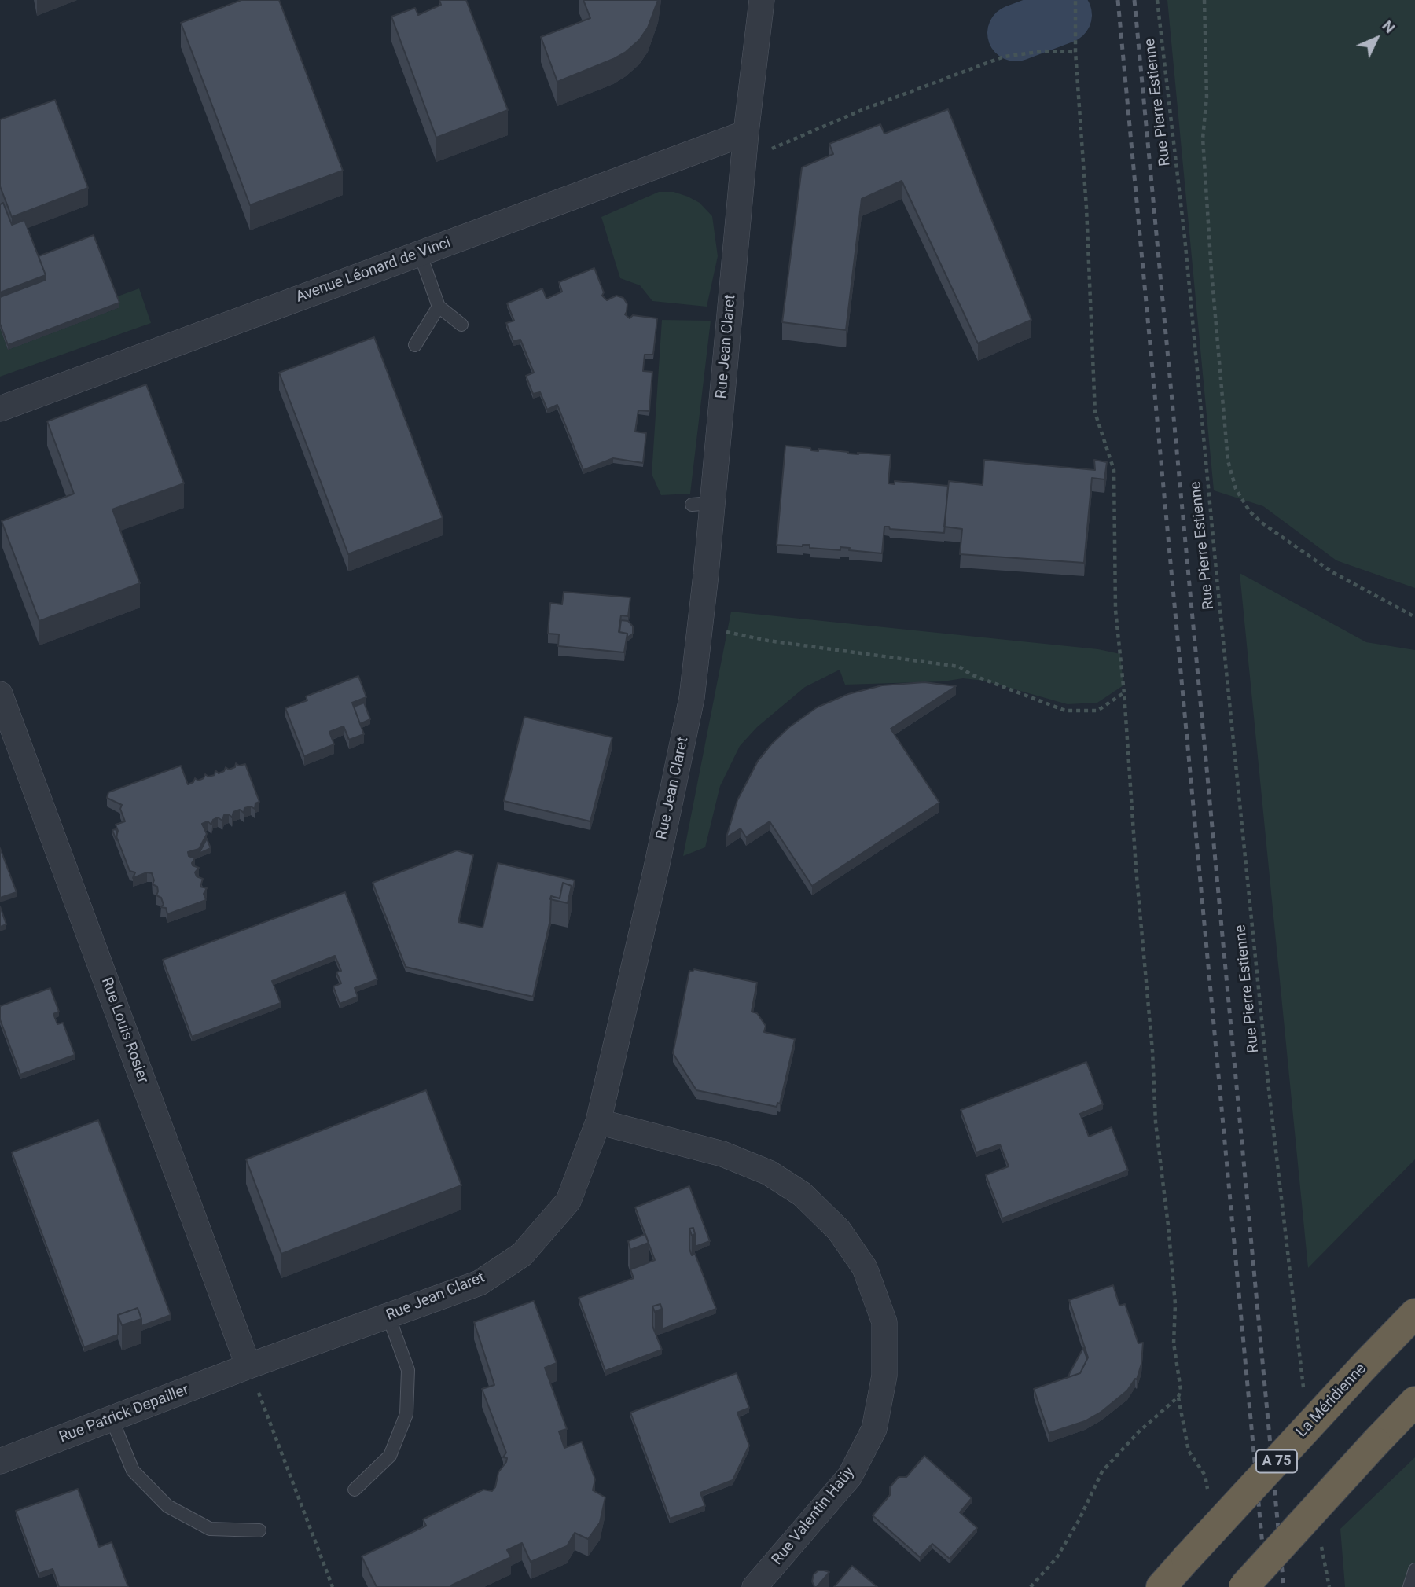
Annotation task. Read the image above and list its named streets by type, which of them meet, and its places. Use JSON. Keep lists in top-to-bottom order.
{
  "streets": {
    "highway": ["La Méridienne", "A 75"],
    "street": [
      "Avenue Léonard de Vinci",
      "Rue Jean Claret",
      "Rue Louis Rosier",
      "Rue Patrick Depailler",
      "Rue Valentin Haüy"
    ],
    "path": ["Rue Pierre Estienne"]
  },
  "crossings": [
    ["Avenue Léonard de Vinci", "Rue Jean Claret"],
    ["Rue Jean Claret", "Rue Louis Rosier"],
    ["Rue Jean Claret", "Rue Patrick Depailler"],
    ["Rue Jean Claret", "Rue Valentin Haüy"],
    ["Rue Louis Rosier", "Rue Patrick Depailler"]
  ],
  "north": "top right"
}
